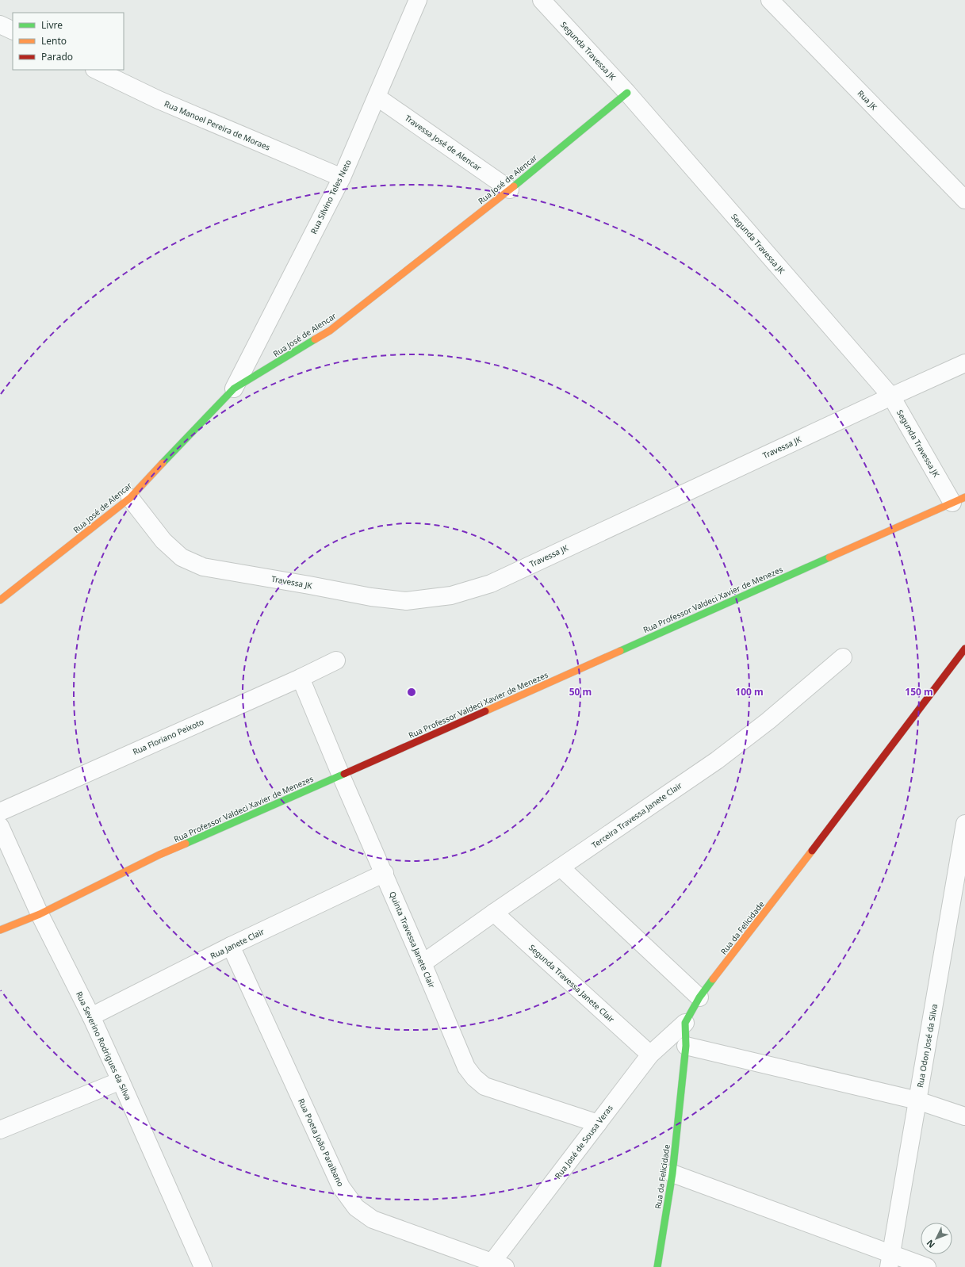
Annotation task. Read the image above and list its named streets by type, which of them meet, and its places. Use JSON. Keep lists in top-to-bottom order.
{
  "streets": {
    "street": [
      "Segunda Travessa JK",
      "Rua JK",
      "Rua Manoel Pereira de Moraes",
      "Travessa José de Alencar",
      "Rua José de Alencar",
      "Rua Silvino Teles Neto",
      "Travessa JK",
      "Rua Professor Valdeci Xavier de Menezes",
      "Rua Floriano Peixoto",
      "Terceira Travessa Janete Clair",
      "Rua da Felicidade",
      "Quinta Travessa Janete Clair",
      "Rua Janete Clair",
      "Segunda Travessa Janete Clair",
      "Rua Severino Rodrigues da Silva",
      "Rua Odon José da Silva",
      "Rua José de Sousa Veras",
      "Rua Poeta João Paraibano"
    ]
  },
  "crossings": [
    ["Segunda Travessa JK", "Rua José de Alencar"],
    ["Segunda Travessa JK", "Travessa JK"],
    ["Segunda Travessa JK", "Rua Professor Valdeci Xavier de Menezes"],
    ["Rua Manoel Pereira de Moraes", "Rua Silvino Teles Neto"],
    ["Travessa José de Alencar", "Rua José de Alencar"],
    ["Travessa José de Alencar", "Rua Silvino Teles Neto"],
    ["Rua José de Alencar", "Rua Silvino Teles Neto"],
    ["Rua José de Alencar", "Travessa JK"],
    ["Rua Professor Valdeci Xavier de Menezes", "Quinta Travessa Janete Clair"],
    ["Rua Professor Valdeci Xavier de Menezes", "Rua Severino Rodrigues da Silva"],
    ["Rua Floriano Peixoto", "Quinta Travessa Janete Clair"],
    ["Terceira Travessa Janete Clair", "Quinta Travessa Janete Clair"],
    ["Terceira Travessa Janete Clair", "Segunda Travessa Janete Clair"],
    ["Rua da Felicidade", "Rua José de Sousa Veras"],
    ["Quinta Travessa Janete Clair", "Rua Janete Clair"],
    ["Quinta Travessa Janete Clair", "Rua José de Sousa Veras"],
    ["Rua Janete Clair", "Rua Severino Rodrigues da Silva"],
    ["Rua Janete Clair", "Rua Poeta João Paraibano"],
    ["Segunda Travessa Janete Clair", "Rua José de Sousa Veras"],
    ["Rua José de Sousa Veras", "Rua Poeta João Paraibano"]
  ],
  "legend": ["Livre", "Lento", "Parado"],
  "north": "bottom left",
  "rings": ["50 m", "100 m", "150 m"]
}
